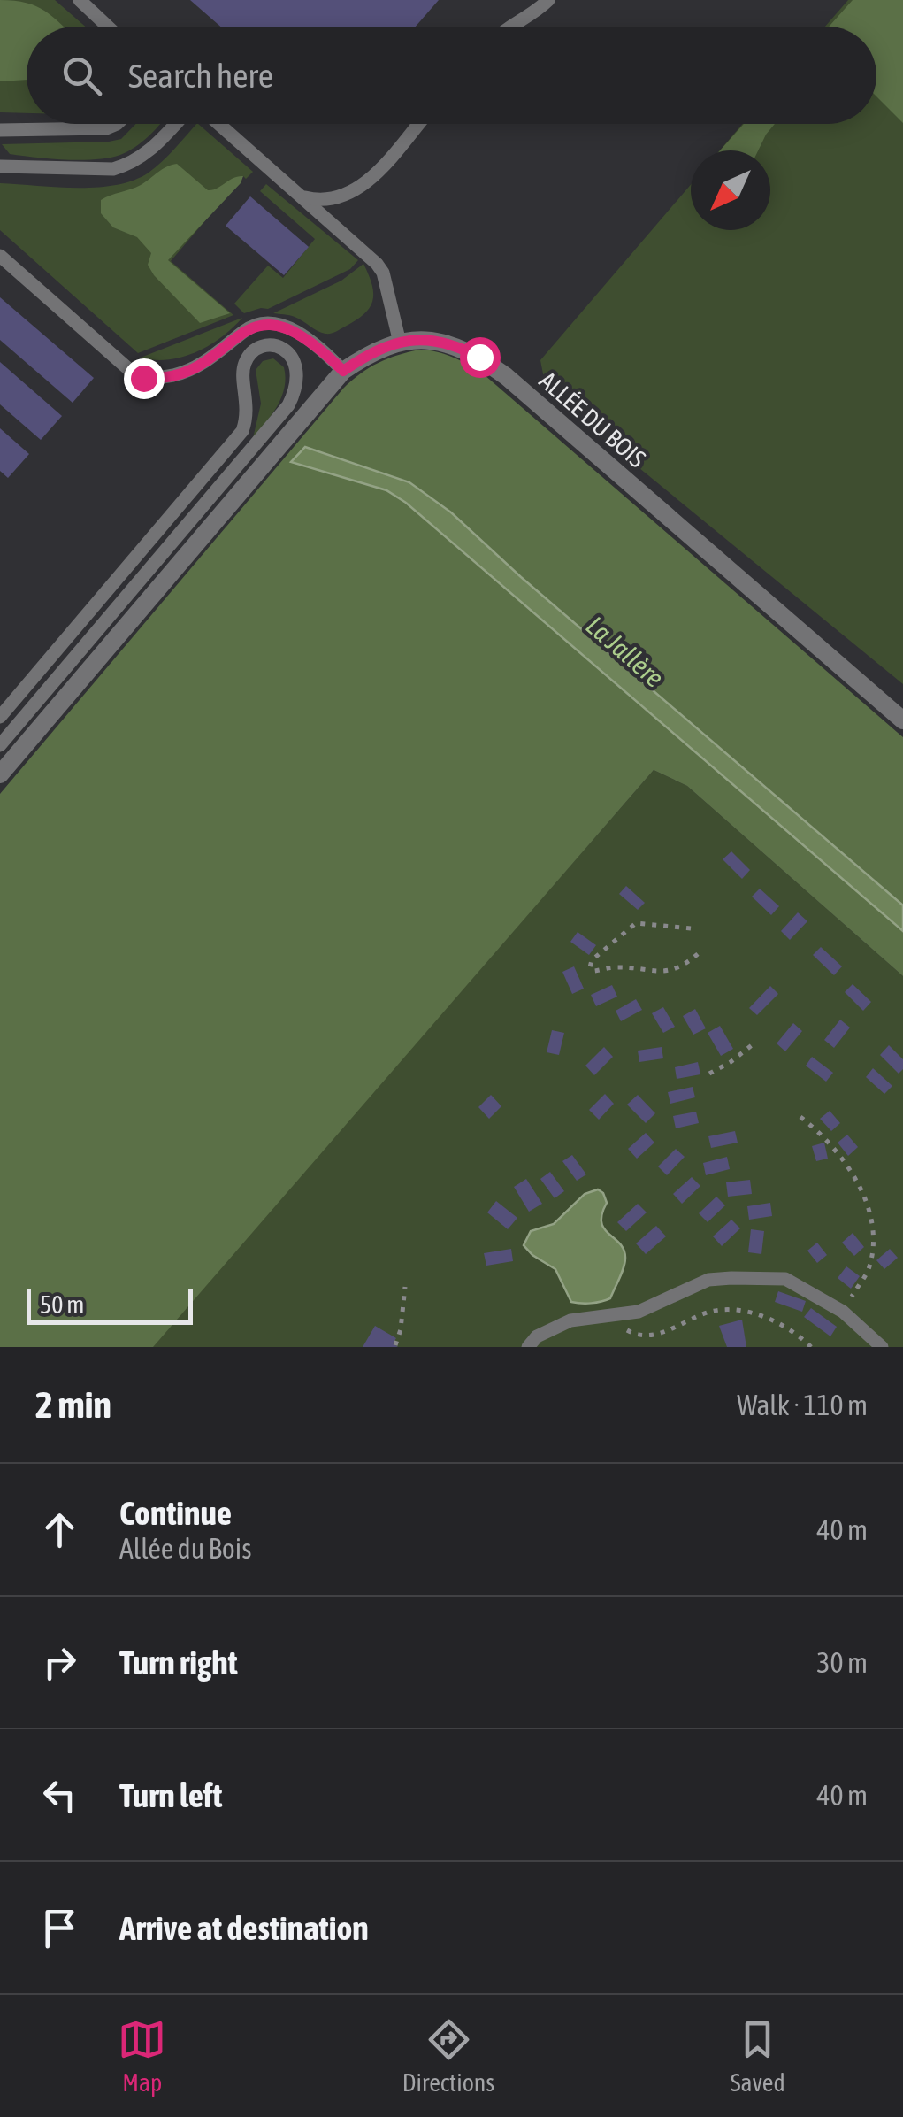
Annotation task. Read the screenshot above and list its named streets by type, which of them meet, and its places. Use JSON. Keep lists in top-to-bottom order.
{
  "streets": {
    "street": ["ALLÉE DU BOIS"]
  },
  "water": ["La Jallère"],
  "scale_bar": "50 m",
  "north": "bottom left",
  "page": {
    "search": "Search here",
    "scale": "50 m",
    "heading": ["2 min", "Walk · 110 m"],
    "list": [
      ["Continue", "Allée du Bois", "40 m"],
      ["Turn right", "30 m"],
      ["Turn left", "40 m"],
      "Arrive at destination"
    ],
    "nav": ["Map", "Directions", "Saved"]
  }
}
